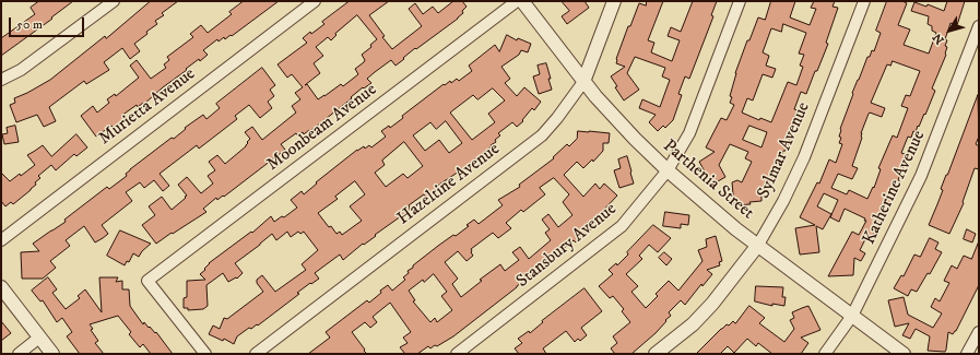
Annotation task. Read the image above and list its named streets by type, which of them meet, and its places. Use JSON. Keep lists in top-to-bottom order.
{
  "streets": {
    "street": [
      "Murietta Avenue",
      "Moonbeam Avenue",
      "Sylmar Avenue",
      "Parthenia Street",
      "Hazeltine Avenue",
      "Katherine Avenue",
      "Stansbury Avenue"
    ]
  },
  "crossings": [
    ["Sylmar Avenue", "Parthenia Street"],
    ["Parthenia Street", "Hazeltine Avenue"],
    ["Parthenia Street", "Katherine Avenue"],
    ["Parthenia Street", "Stansbury Avenue"]
  ],
  "scale_bar": "50 m",
  "north": "bottom left"
}
